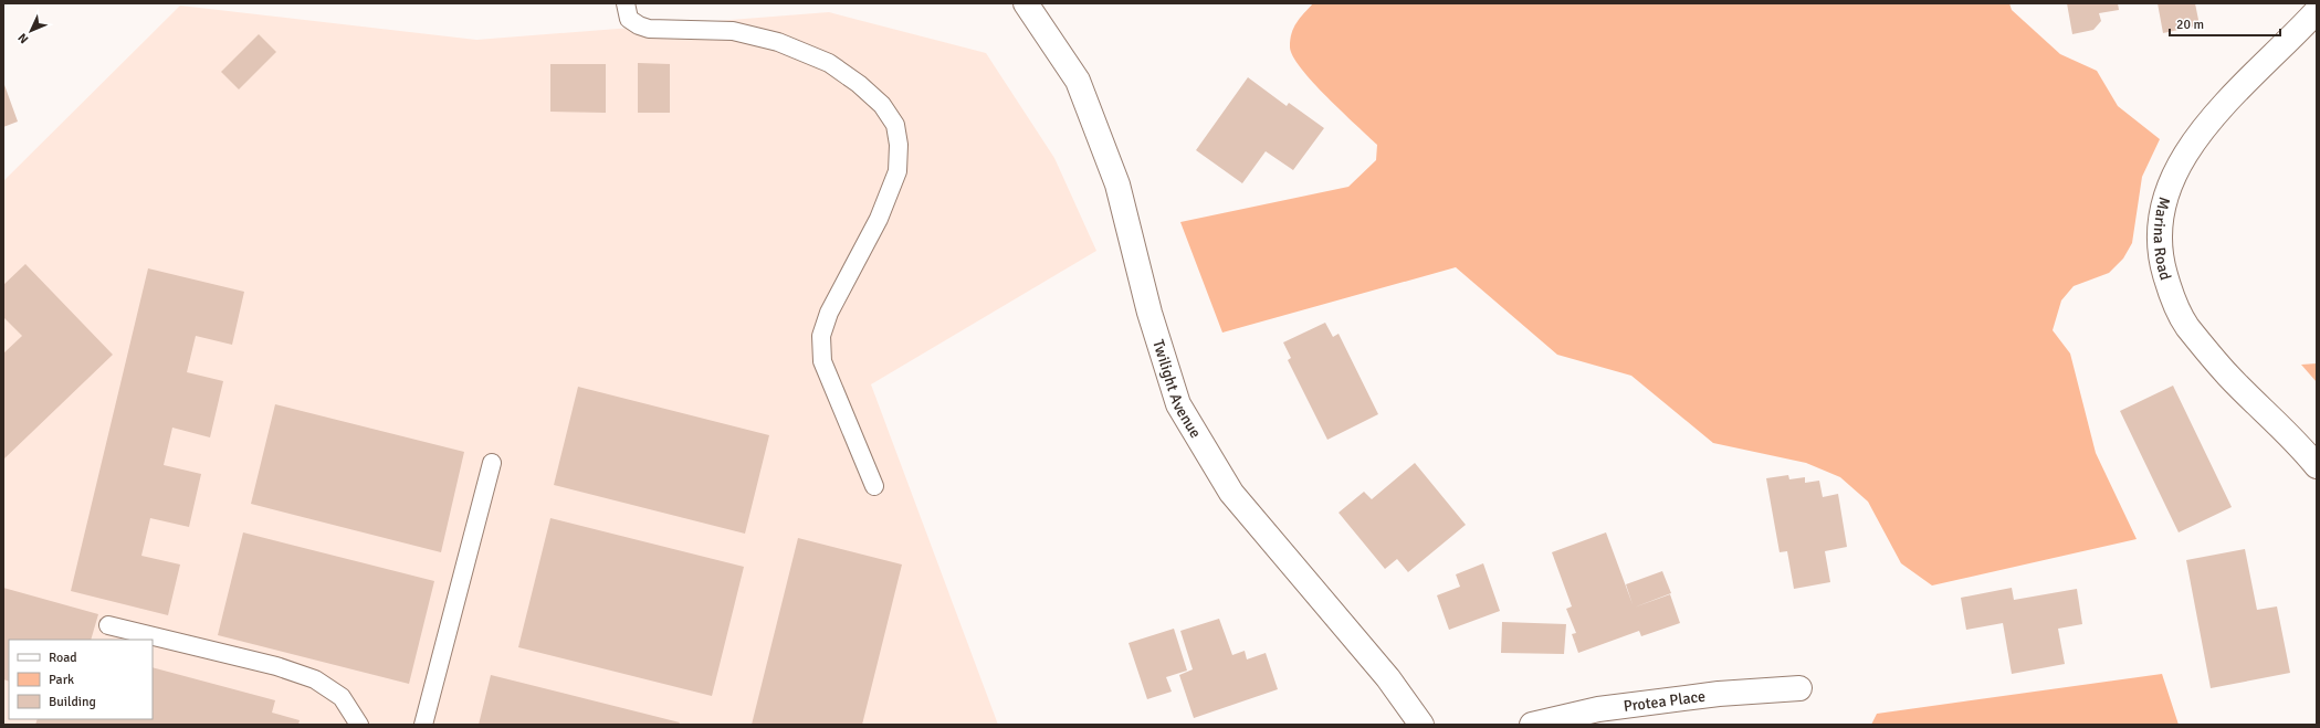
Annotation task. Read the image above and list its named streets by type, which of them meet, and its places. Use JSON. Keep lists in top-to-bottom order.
{
  "streets": {
    "street": ["Marina Road", "Twilight Avenue", "Protea Place"]
  },
  "legend": ["Road", "Park", "Building"],
  "scale_bar": "20 m",
  "north": "bottom left"
}
